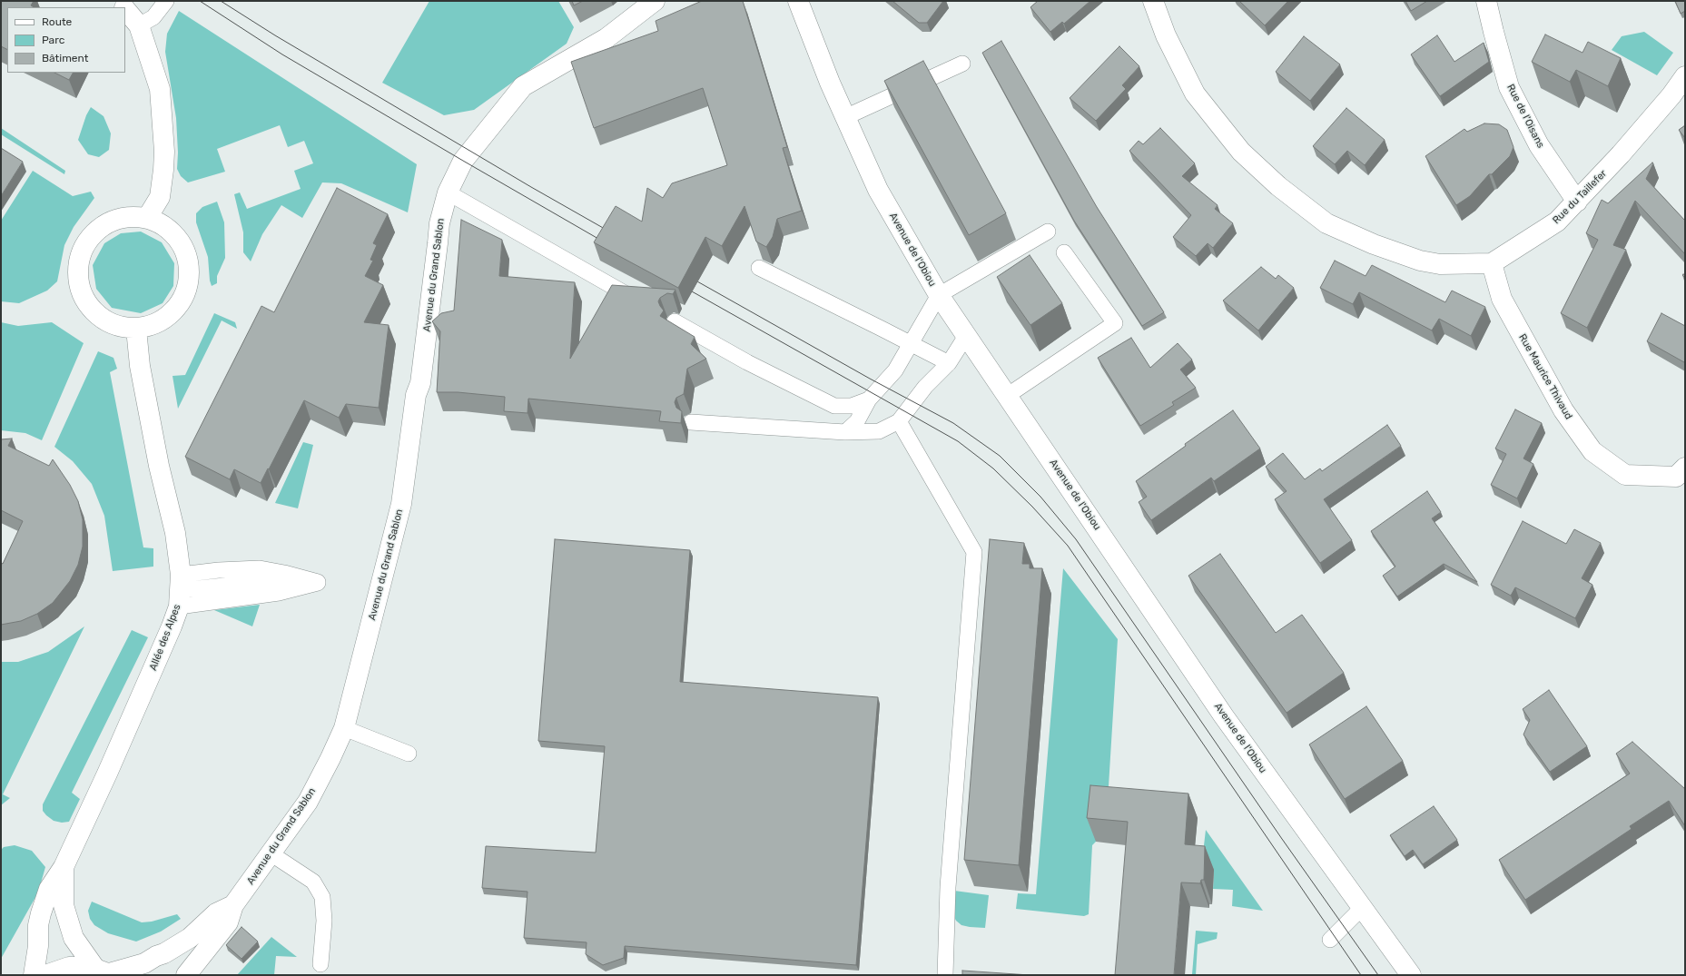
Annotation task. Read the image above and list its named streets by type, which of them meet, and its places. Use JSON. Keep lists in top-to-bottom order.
{
  "streets": {
    "street": [
      "Rue de l'Oisans",
      "Rue du Taillefer",
      "Avenue de l'Obiou",
      "Avenue du Grand Sablon",
      "Rue Maurice Thivaud",
      "Allée des Alpes"
    ]
  },
  "crossings": [
    ["Rue de l'Oisans", "Rue du Taillefer"],
    ["Rue du Taillefer", "Rue Maurice Thivaud"]
  ],
  "legend": ["Route", "Parc", "Bâtiment"]
}
